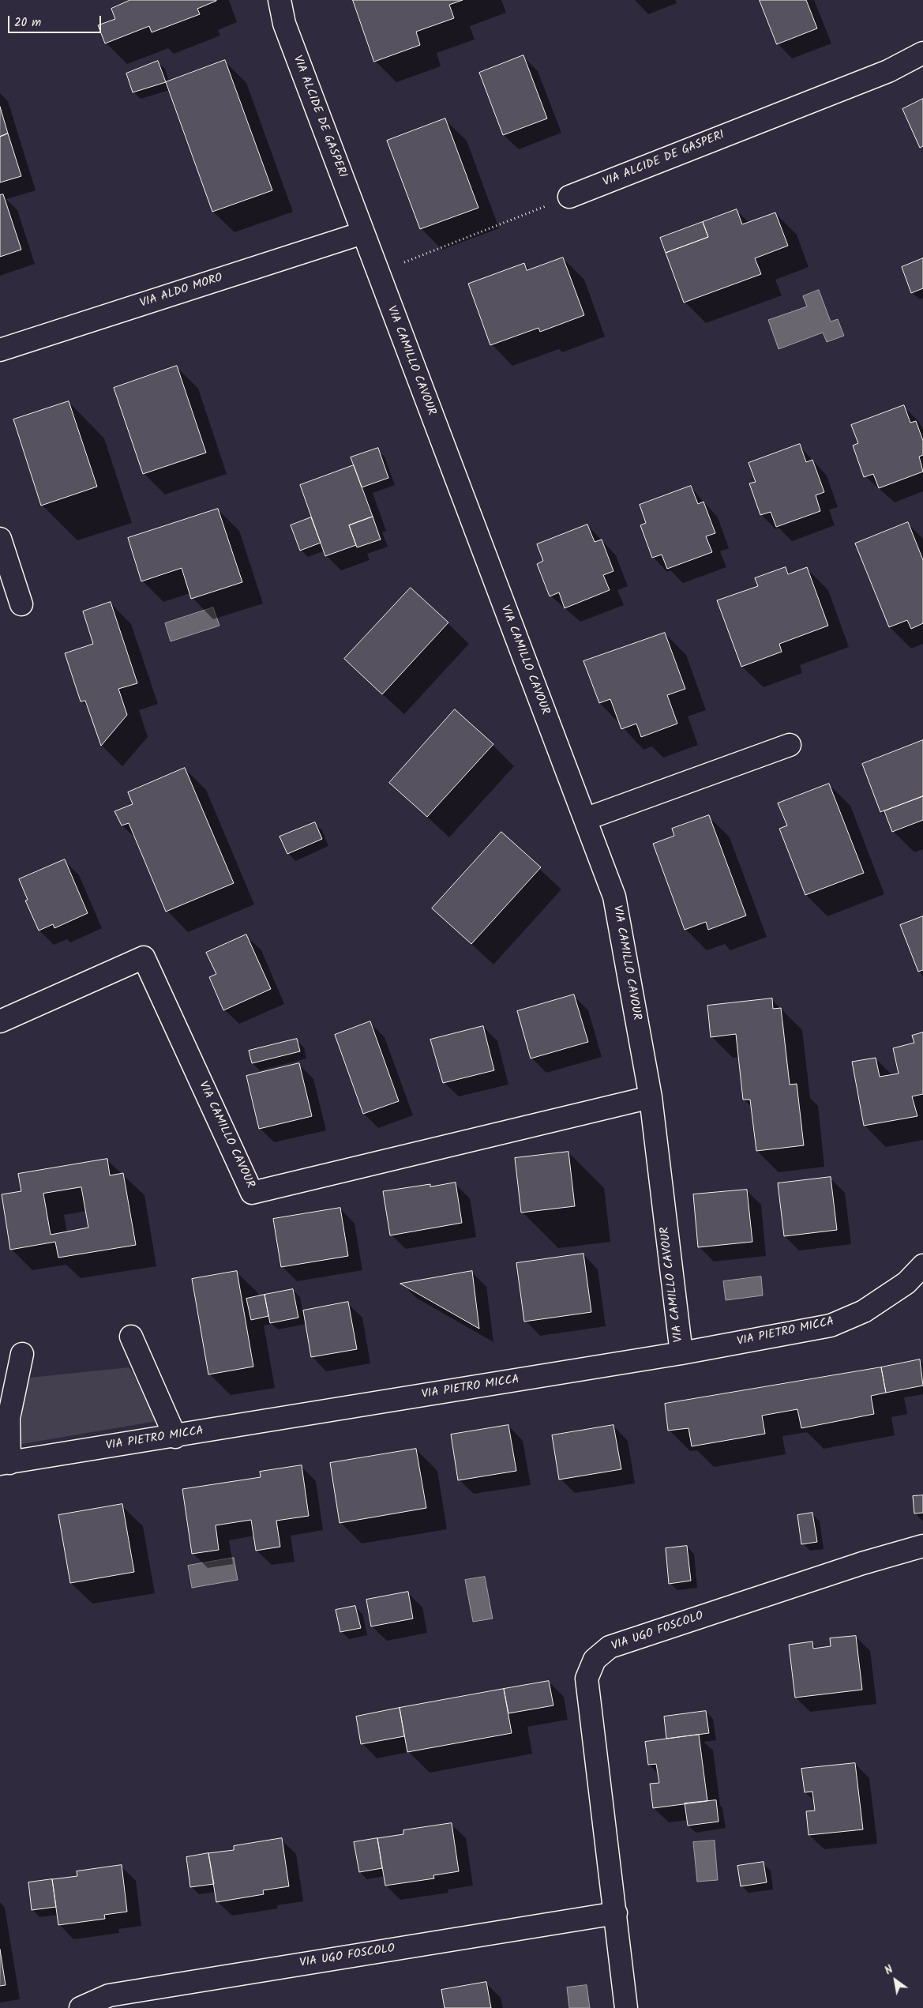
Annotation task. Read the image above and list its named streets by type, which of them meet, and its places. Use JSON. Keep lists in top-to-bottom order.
{
  "streets": {
    "street": [
      "VIA ALCIDE DE GASPERI",
      "VIA ALDO MORO",
      "VIA CAMILLO CAVOUR",
      "VIA PIETRO MICCA",
      "VIA UGO FOSCOLO"
    ]
  },
  "crossings": [
    ["VIA ALCIDE DE GASPERI", "VIA ALDO MORO"],
    ["VIA ALCIDE DE GASPERI", "VIA CAMILLO CAVOUR"],
    ["VIA ALDO MORO", "VIA CAMILLO CAVOUR"],
    ["VIA CAMILLO CAVOUR", "VIA PIETRO MICCA"]
  ],
  "scale_bar": "20 m",
  "north": "top left"
}
